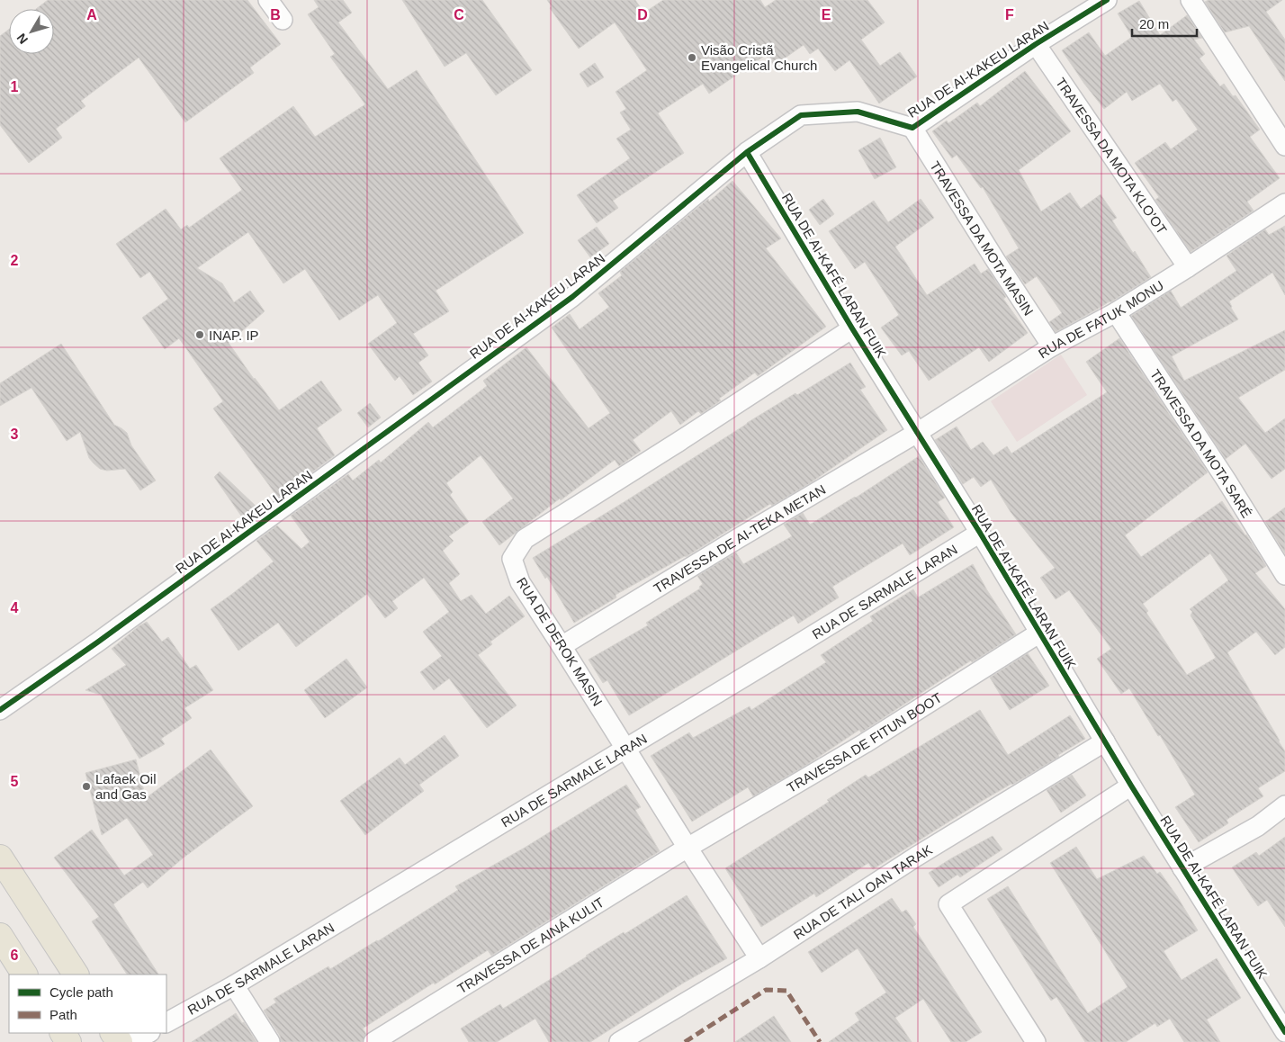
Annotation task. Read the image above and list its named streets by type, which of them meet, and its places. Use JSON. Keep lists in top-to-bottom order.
{
  "streets": {
    "street": [
      "RUA DE AI-KAKEU LARAN",
      "TRAVESSA DA MOTA KLO’OT",
      "TRAVESSA DA MOTA MASIN",
      "RUA DE AI-KAFÉ LARAN FUIK",
      "RUA DE FATUK MONU",
      "TRAVESSA DA MOTA SARÉ",
      "TRAVESSA DE AI-TEKA METAN",
      "RUA DE SARMALE LARAN",
      "RUA DE DEROK MASIN",
      "TRAVESSA DE FITUN BOOT",
      "RUA DE TALI OAN TARAK",
      "TRAVESSA DE AINÁ KULIT"
    ]
  },
  "crossings": [
    ["RUA DE AI-KAKEU LARAN", "TRAVESSA DA MOTA KLO’OT"],
    ["RUA DE AI-KAKEU LARAN", "TRAVESSA DA MOTA MASIN"],
    ["RUA DE AI-KAKEU LARAN", "RUA DE AI-KAFÉ LARAN FUIK"],
    ["TRAVESSA DA MOTA KLO’OT", "RUA DE FATUK MONU"],
    ["TRAVESSA DA MOTA MASIN", "RUA DE FATUK MONU"],
    ["RUA DE AI-KAFÉ LARAN FUIK", "RUA DE FATUK MONU"],
    ["RUA DE AI-KAFÉ LARAN FUIK", "TRAVESSA DE AI-TEKA METAN"],
    ["RUA DE AI-KAFÉ LARAN FUIK", "RUA DE SARMALE LARAN"],
    ["RUA DE AI-KAFÉ LARAN FUIK", "RUA DE DEROK MASIN"],
    ["RUA DE AI-KAFÉ LARAN FUIK", "TRAVESSA DE FITUN BOOT"],
    ["RUA DE AI-KAFÉ LARAN FUIK", "RUA DE TALI OAN TARAK"],
    ["RUA DE FATUK MONU", "TRAVESSA DA MOTA SARÉ"],
    ["RUA DE FATUK MONU", "TRAVESSA DE AI-TEKA METAN"],
    ["TRAVESSA DE AI-TEKA METAN", "RUA DE DEROK MASIN"],
    ["RUA DE SARMALE LARAN", "RUA DE DEROK MASIN"],
    ["RUA DE DEROK MASIN", "TRAVESSA DE FITUN BOOT"],
    ["RUA DE DEROK MASIN", "RUA DE TALI OAN TARAK"],
    ["RUA DE DEROK MASIN", "TRAVESSA DE AINÁ KULIT"],
    ["TRAVESSA DE FITUN BOOT", "TRAVESSA DE AINÁ KULIT"]
  ],
  "places": ["Visão Cristã Evangelical Church", "INAP. IP", "Lafaek Oil and Gas"],
  "legend": ["Cycle path", "Path"],
  "scale_bar": "20 m",
  "north": "bottom left",
  "grid": {
    "columns": [
      "A",
      "B",
      "C",
      "D",
      "E",
      "F"
    ],
    "rows": [
      "1",
      "2",
      "3",
      "4",
      "5",
      "6"
    ]
  }
}
